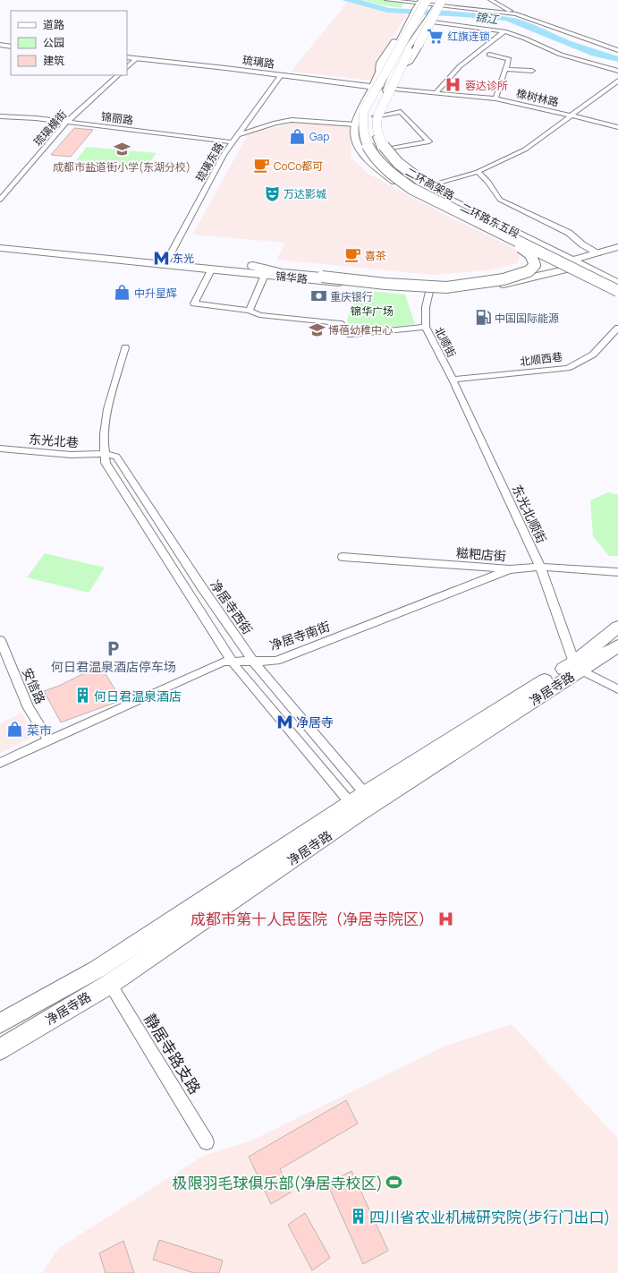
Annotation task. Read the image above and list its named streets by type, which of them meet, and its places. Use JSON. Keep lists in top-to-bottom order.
{
  "streets": {
    "highway": ["二环高架路"],
    "main road": [
      "琉璃路",
      "二环路东五段",
      "锦华路",
      "净居寺路"
    ],
    "street": [
      "橡树林路",
      "锦丽路",
      "琉璃横街",
      "琉璃东路",
      "北顺街",
      "北顺西巷",
      "东光北巷",
      "东光北顺街",
      "糍粑店街",
      "净居寺西街",
      "净居寺南街",
      "安信路",
      "静居寺路支路"
    ]
  },
  "crossings": [
    ["琉璃路", "橡树林路"],
    ["琉璃路", "琉璃东路"],
    ["琉璃路", "二环路东五段"],
    ["橡树林路", "二环路东五段"],
    ["锦丽路", "琉璃横街"],
    ["锦丽路", "琉璃东路"],
    ["琉璃东路", "锦华路"],
    ["二环高架路", "二环路东五段"],
    ["二环路东五段", "锦华路"],
    ["锦华路", "北顺街"],
    ["北顺街", "北顺西巷"],
    ["北顺街", "东光北顺街"],
    ["北顺西巷", "东光北顺街"],
    ["东光北巷", "净居寺西街"],
    ["东光北顺街", "糍粑店街"],
    ["东光北顺街", "净居寺路"],
    ["糍粑店街", "净居寺南街"],
    ["净居寺西街", "净居寺南街"],
    ["净居寺西街", "净居寺路"],
    ["净居寺南街", "安信路"],
    ["净居寺路", "静居寺路支路"]
  ],
  "water": ["锦江"],
  "parks": ["锦华广场"],
  "places": {
    "supermarket": ["红旗连锁"],
    "hospital": ["蓉达诊所", "成都市第十人民医院（净居寺院区）"],
    "shop": ["Gap", "中升星辉", "菜市"],
    "school or university": ["成都市盐道街小学(东湖分校)", "博蓓幼稚中心"],
    "cafe": ["CoCo都可", "喜茶"],
    "theatre": ["万达影城"],
    "metro station": ["东光", "净居寺"],
    "bank": ["重庆银行"],
    "fuel station": ["中国国际能源"],
    "parking": ["何日君温泉酒店停车场"],
    "building": ["何日君温泉酒店", "四川省农业机械研究院(步行门出口)"],
    "sports": ["极限羽毛球俱乐部(净居寺校区)"]
  },
  "legend": ["道路", "公园", "建筑"]
}
